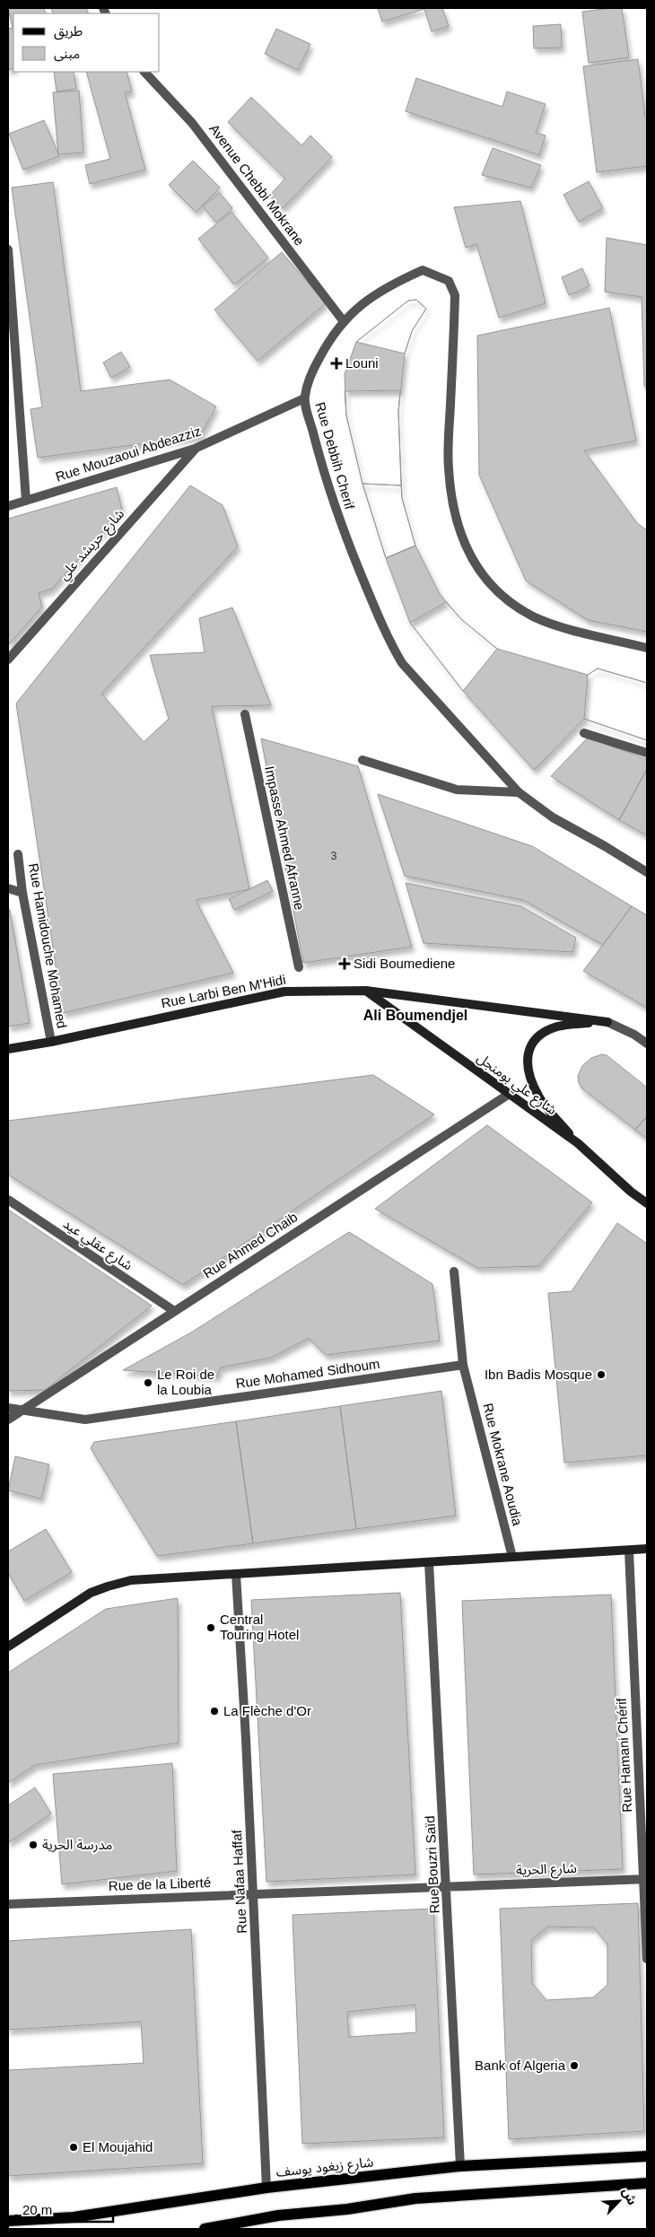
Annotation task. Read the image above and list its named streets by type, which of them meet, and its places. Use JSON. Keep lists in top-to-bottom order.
{
  "streets": {
    "main road": ["Rue Larbi Ben M'Hidi", "شارع علي بومنجل", "شارع زيغود يوسف"],
    "street": [
      "Avenue Chebbi Mokrane",
      "Rue Mouzaoui Abdeazziz",
      "Rue Debbih Cherif",
      "شارع حريشد علي",
      "Impasse Ahmed Afranne",
      "Rue Hamidouche Mohamed",
      "شارع عقلي عيد",
      "Rue Ahmed Chaib",
      "Rue Mohamed Sidhoum",
      "Rue Mokrane Aoudia",
      "Rue Hamani Chérif",
      "Rue Bouzri Saïd",
      "شارع الحرية",
      "Rue Nafaa Haffaf",
      "Rue de la Liberté"
    ]
  },
  "crossings": [
    ["Avenue Chebbi Mokrane", "Rue Debbih Cherif"],
    ["Rue Mouzaoui Abdeazziz", "Rue Debbih Cherif"],
    ["Rue Mouzaoui Abdeazziz", "شارع حريشد علي"],
    ["Rue Hamidouche Mohamed", "Rue Larbi Ben M'Hidi"],
    ["Rue Larbi Ben M'Hidi", "شارع علي بومنجل"],
    ["شارع علي بومنجل", "Rue Ahmed Chaib"],
    ["شارع عقلي عيد", "Rue Ahmed Chaib"],
    ["Rue Ahmed Chaib", "Rue Mohamed Sidhoum"],
    ["Rue Mohamed Sidhoum", "Rue Mokrane Aoudia"],
    ["Rue Hamani Chérif", "شارع الحرية"],
    ["Rue Bouzri Saïd", "شارع الحرية"],
    ["Rue Bouzri Saïd", "Rue de la Liberté"],
    ["Rue Bouzri Saïd", "شارع زيغود يوسف"],
    ["شارع الحرية", "Rue de la Liberté"],
    ["Rue Nafaa Haffaf", "Rue de la Liberté"],
    ["Rue Nafaa Haffaf", "شارع زيغود يوسف"]
  ],
  "districts": ["Ali Boumendjel"],
  "places": {
    "health": ["Louni", "Sidi Boumediene"],
    "other": [
      "Ibn Badis Mosque",
      "Le Roi de la Loubia",
      "Central Touring Hotel",
      "La Flèche d'Or",
      "مدرسة الحرية",
      "Bank of Algeria",
      "El Moujahid"
    ]
  },
  "house_numbers": ["3"],
  "legend": ["طريق", "مبنى"],
  "scale_bar": "20 m",
  "north": "top right"
}
